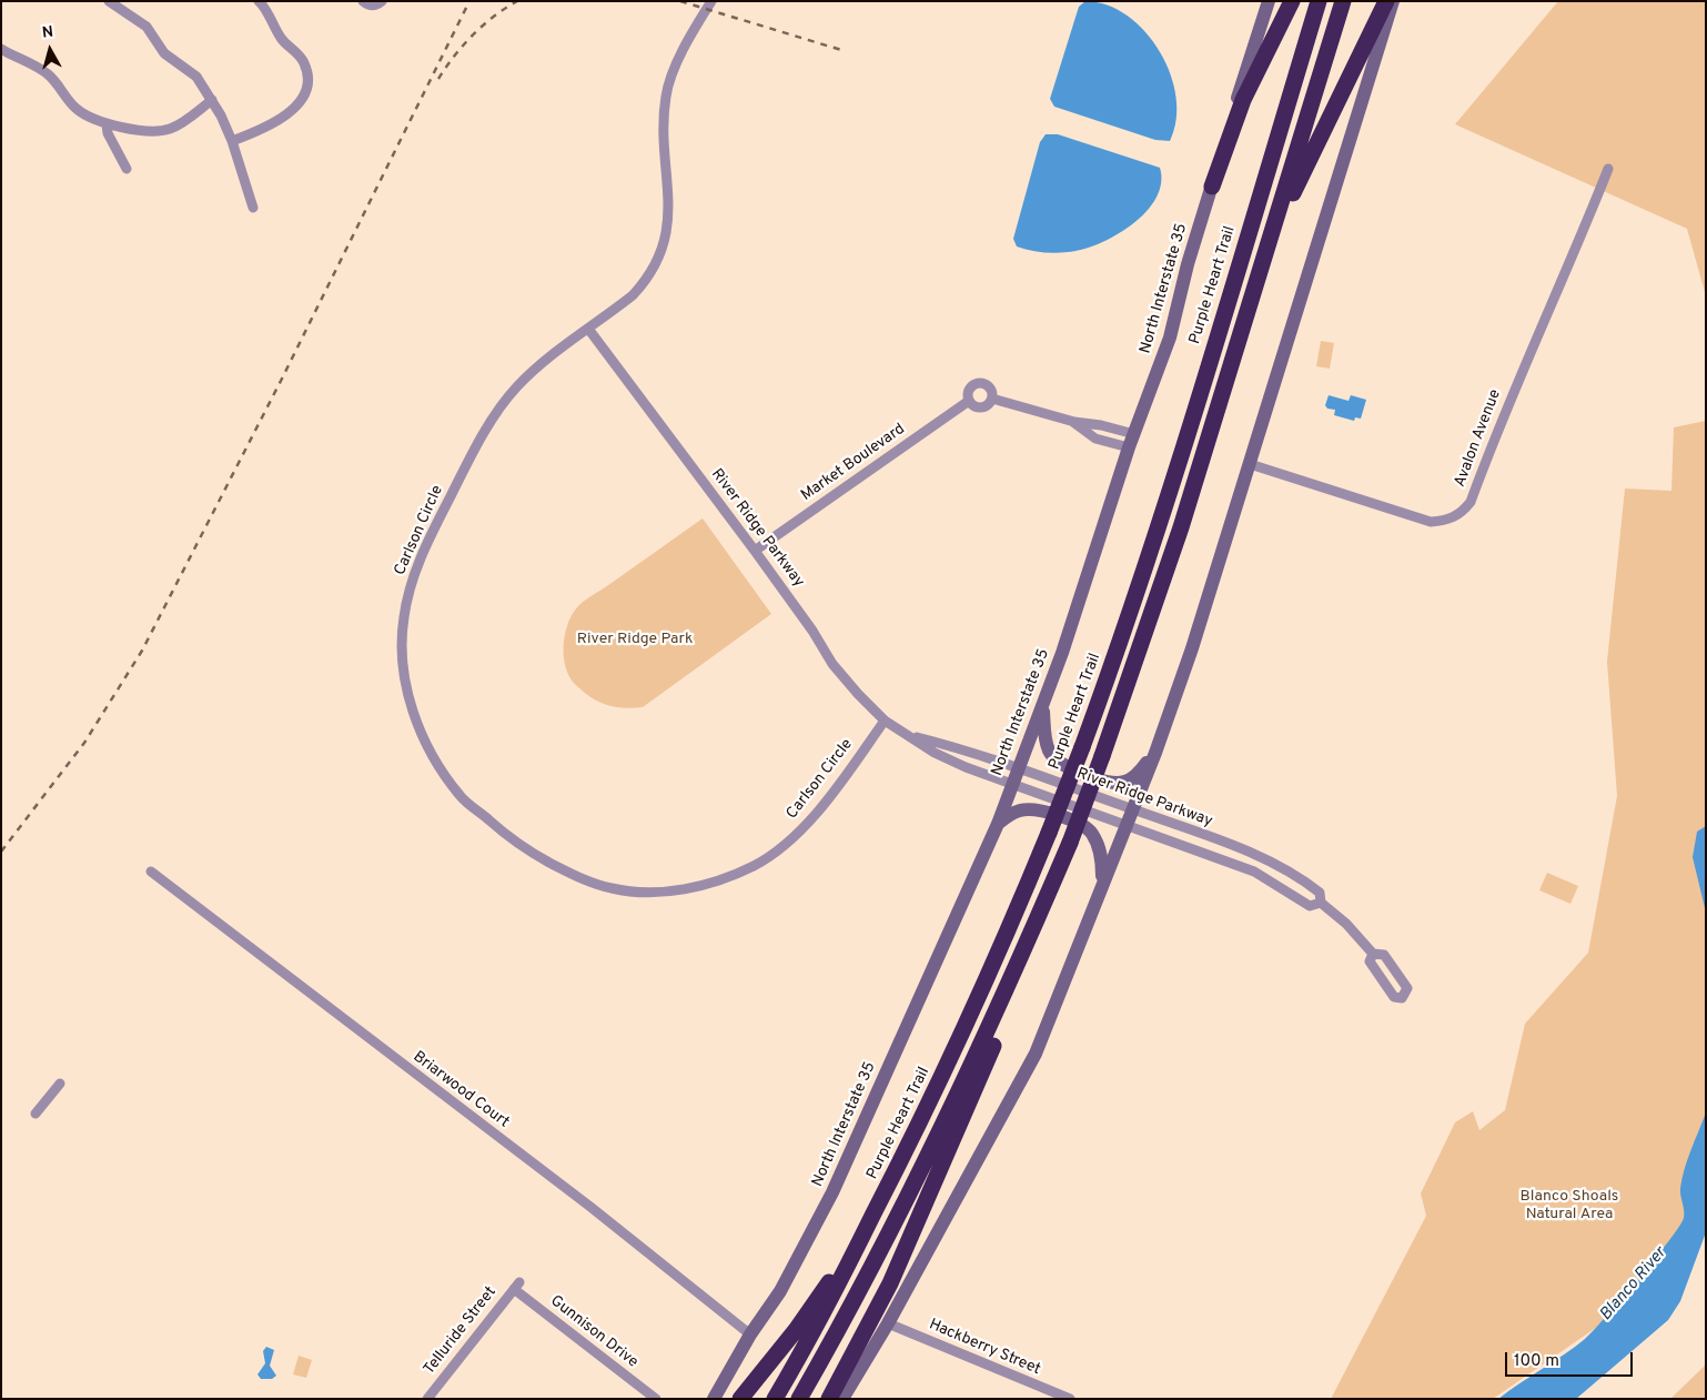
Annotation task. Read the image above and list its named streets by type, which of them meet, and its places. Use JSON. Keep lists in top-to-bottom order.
{
  "streets": {
    "highway": ["Purple Heart Trail"],
    "main road": ["North Interstate 35"],
    "street": [
      "Avalon Avenue",
      "Market Boulevard",
      "River Ridge Parkway",
      "Carlson Circle",
      "Briarwood Court",
      "Telluride Street",
      "Gunnison Drive",
      "Hackberry Street"
    ]
  },
  "crossings": [
    ["North Interstate 35", "Market Boulevard"],
    ["North Interstate 35", "River Ridge Parkway"],
    ["North Interstate 35", "Briarwood Court"],
    ["Market Boulevard", "River Ridge Parkway"],
    ["River Ridge Parkway", "Carlson Circle"],
    ["Telluride Street", "Gunnison Drive"]
  ],
  "water": ["Blanco River"],
  "parks": ["River Ridge Park", "Blanco Shoals Natural Area"],
  "scale_bar": "100 m",
  "north": "top"
}
